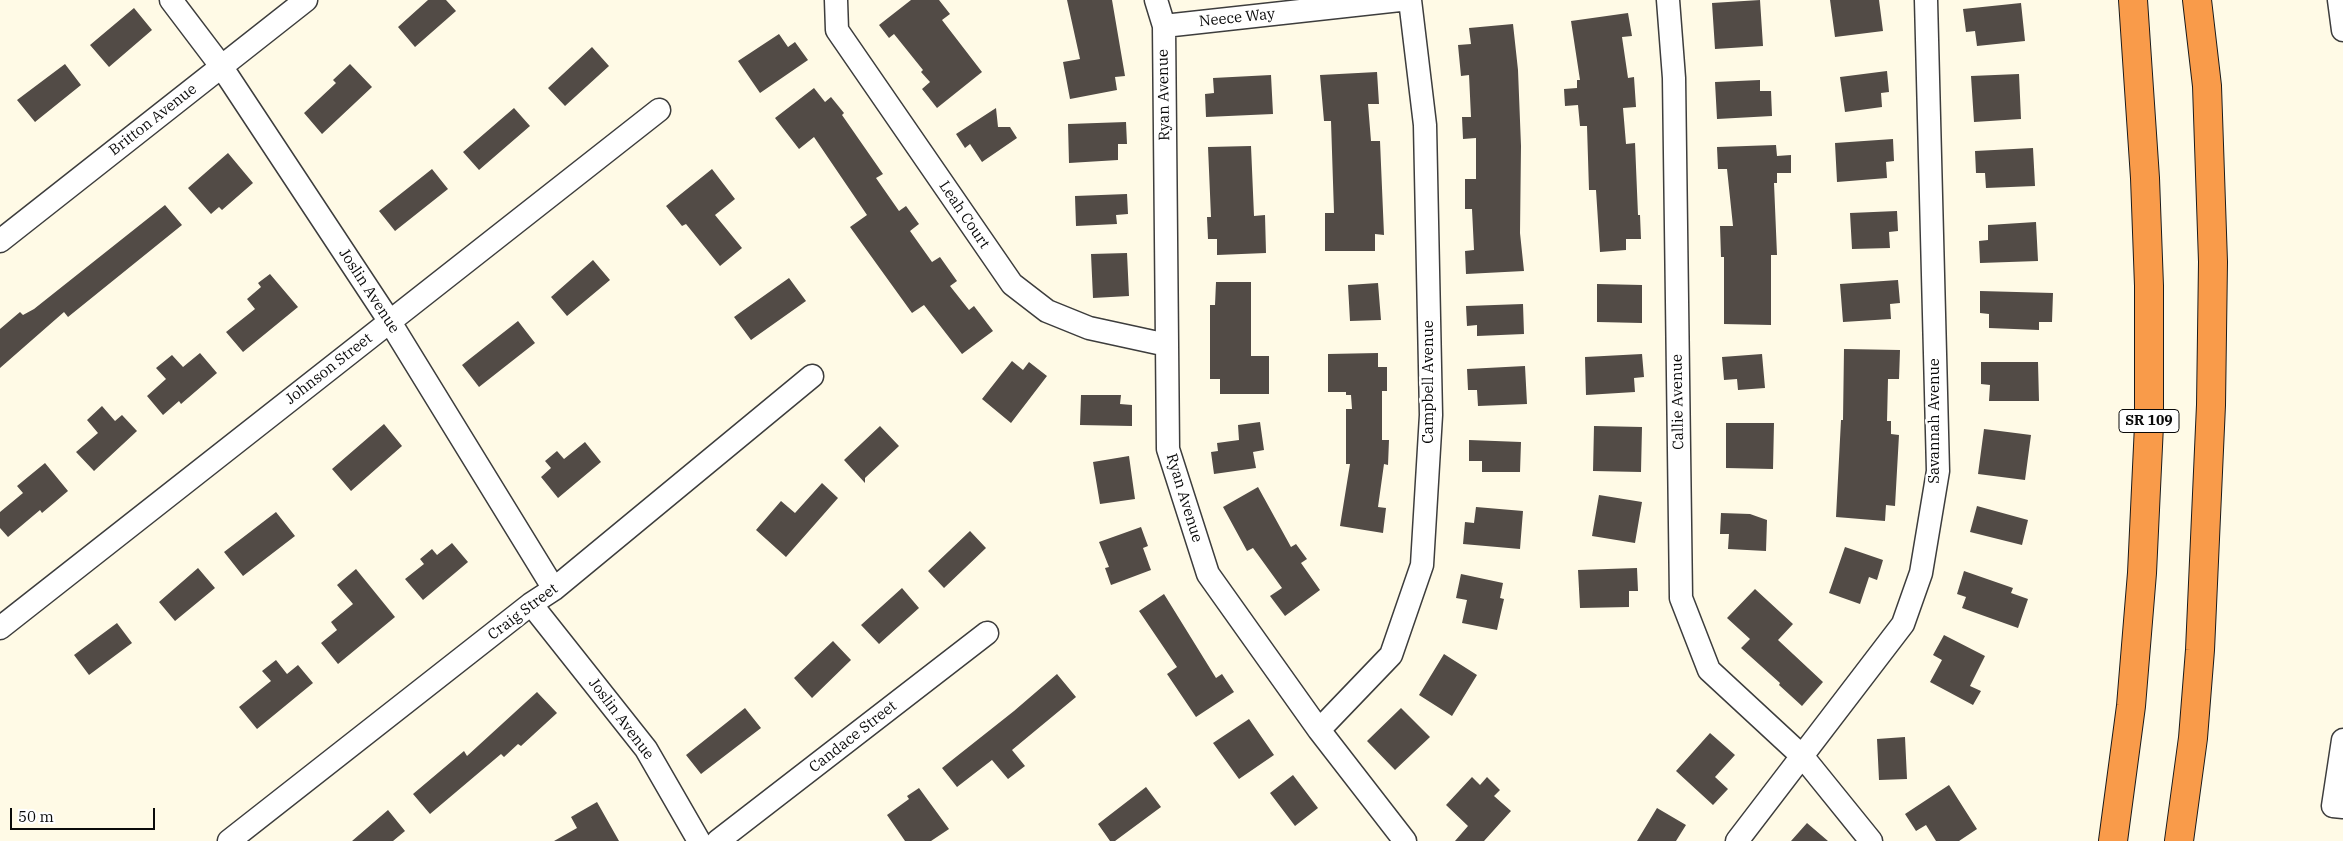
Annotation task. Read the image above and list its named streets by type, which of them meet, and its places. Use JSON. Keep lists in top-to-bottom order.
{
  "streets": {
    "highway": ["SR 109"],
    "street": [
      "Neece Way",
      "Ryan Avenue",
      "Britton Avenue",
      "Leah Court",
      "Joslin Avenue",
      "Johnson Street",
      "Campbell Avenue",
      "Callie Avenue",
      "Savannah Avenue",
      "Craig Street",
      "Candace Street"
    ]
  },
  "crossings": [
    ["Neece Way", "Ryan Avenue"],
    ["Ryan Avenue", "Leah Court"],
    ["Ryan Avenue", "Campbell Avenue"],
    ["Britton Avenue", "Joslin Avenue"],
    ["Joslin Avenue", "Johnson Street"],
    ["Joslin Avenue", "Craig Street"],
    ["Callie Avenue", "Savannah Avenue"]
  ],
  "scale_bar": "50 m"
}
